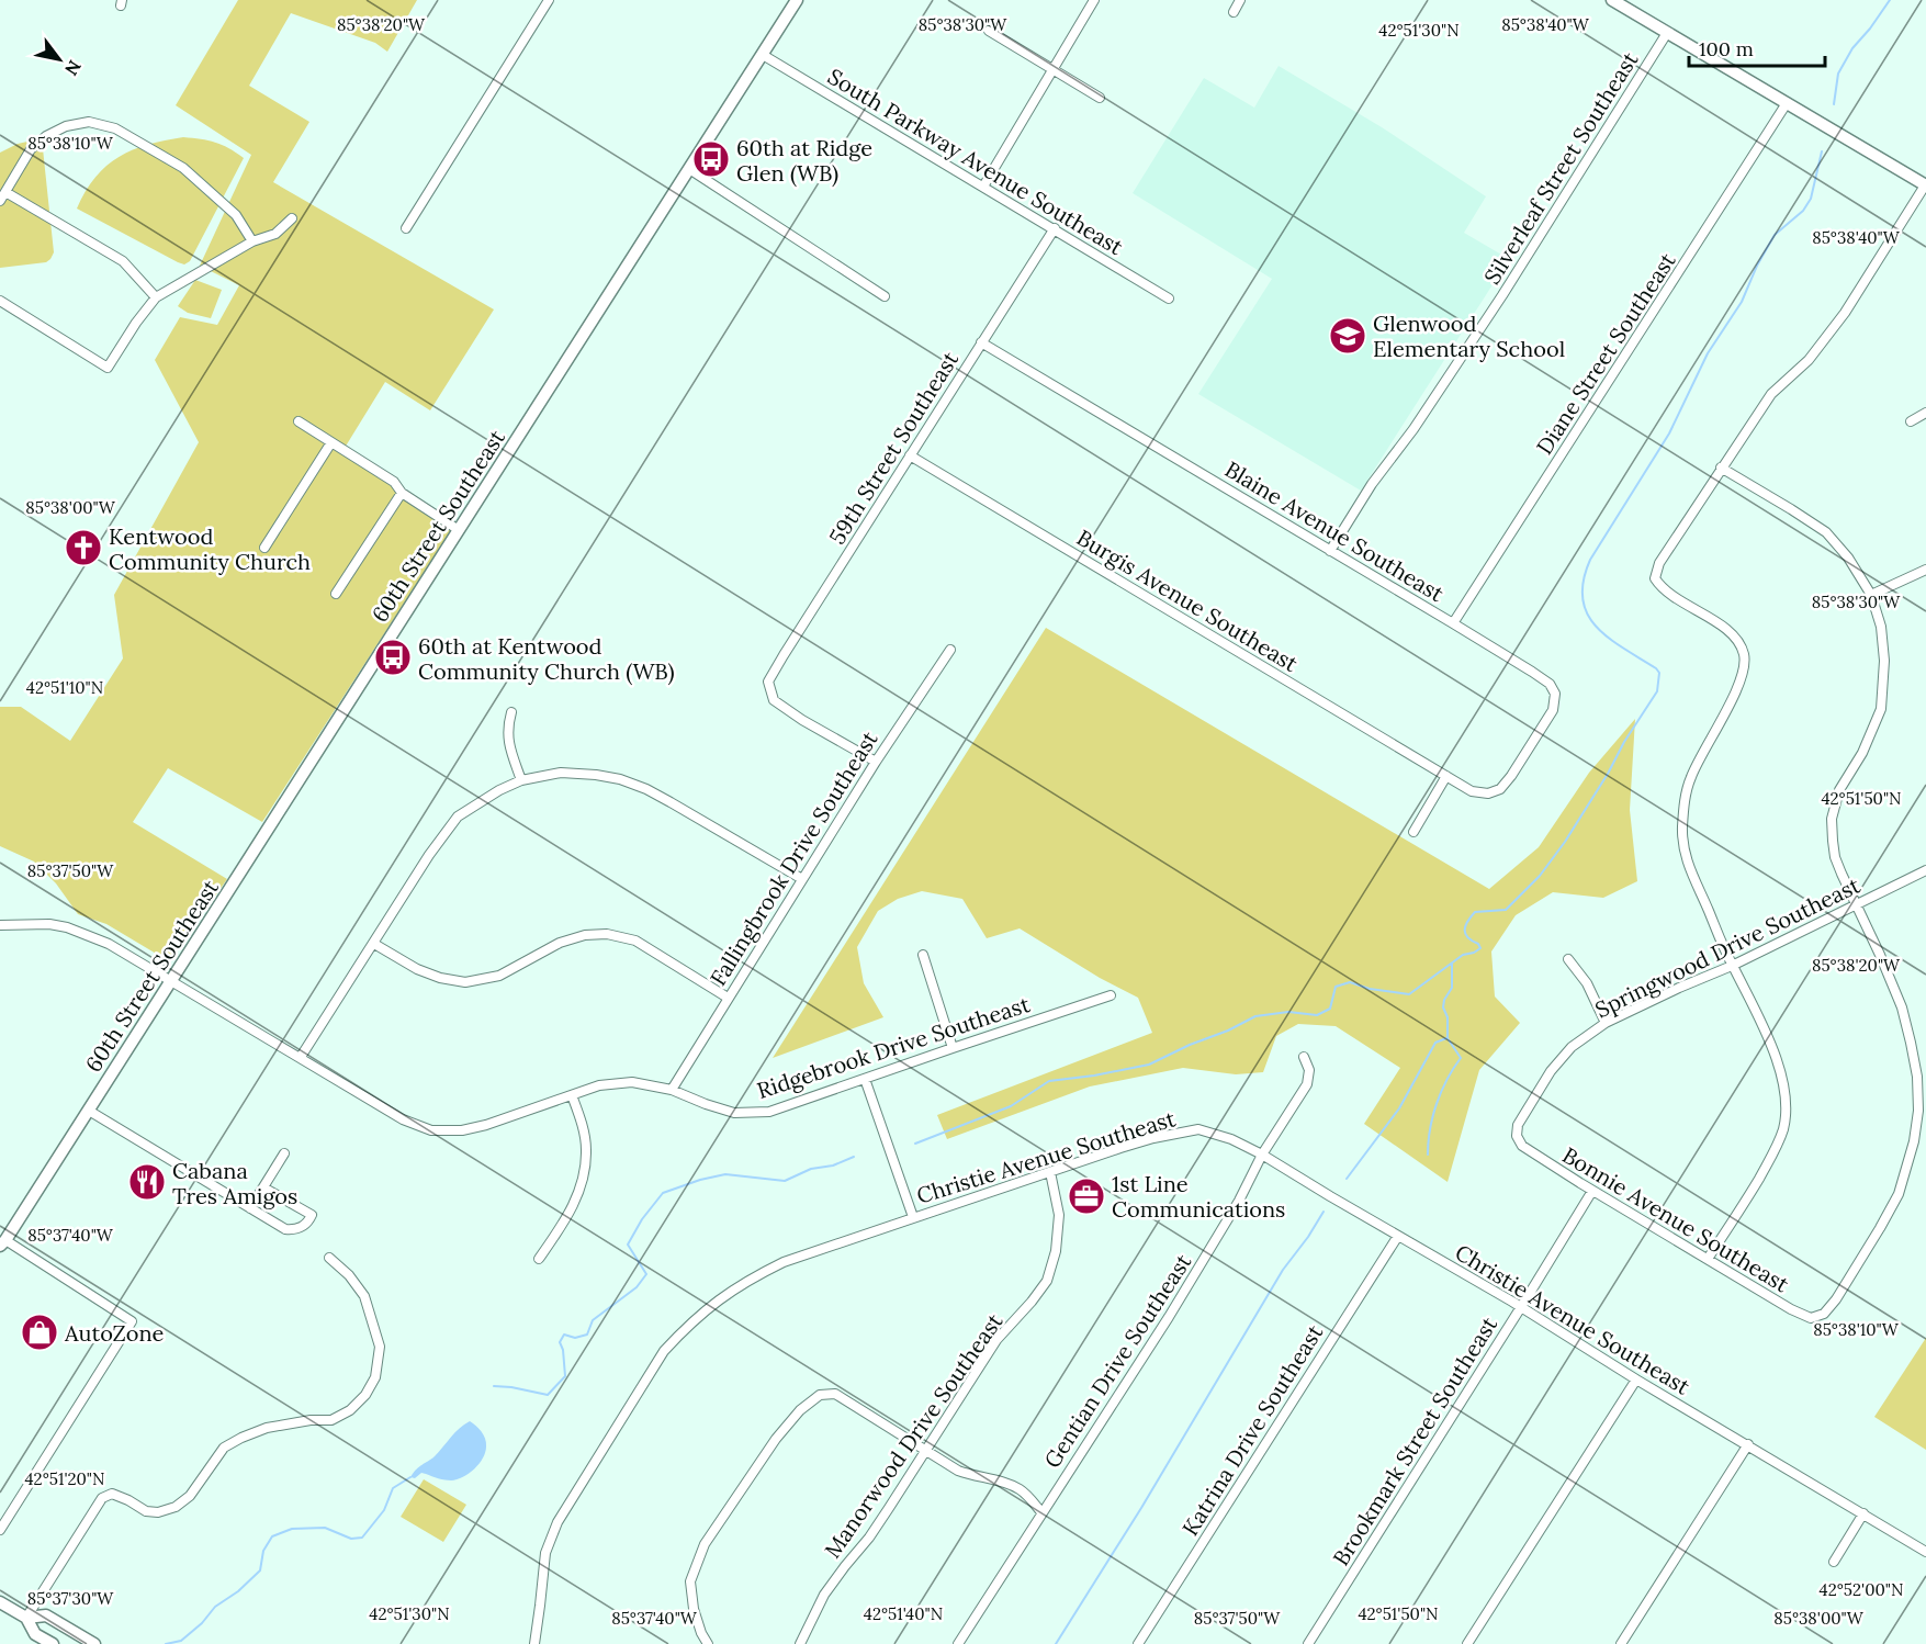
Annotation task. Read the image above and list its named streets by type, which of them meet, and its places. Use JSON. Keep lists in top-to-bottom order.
{
  "streets": {
    "main road": ["60th Street Southeast"],
    "street": [
      "South Parkway Avenue Southeast",
      "Silverleaf Street Southeast",
      "Diane Street Southeast",
      "59th Street Southeast",
      "Blaine Avenue Southeast",
      "Burgis Avenue Southeast",
      "Fallingbrook Drive Southeast",
      "Springwood Drive Southeast",
      "Ridgebrook Drive Southeast",
      "Christie Avenue Southeast",
      "Bonnie Avenue Southeast",
      "Gentian Drive Southeast",
      "Katrina Drive Southeast",
      "Manorwood Drive Southeast",
      "Brookmark Street Southeast"
    ]
  },
  "crossings": [
    ["South Parkway Avenue Southeast", "59th Street Southeast"],
    ["South Parkway Avenue Southeast", "60th Street Southeast"],
    ["Silverleaf Street Southeast", "Blaine Avenue Southeast"],
    ["Diane Street Southeast", "Blaine Avenue Southeast"],
    ["59th Street Southeast", "Blaine Avenue Southeast"],
    ["59th Street Southeast", "Burgis Avenue Southeast"],
    ["59th Street Southeast", "Fallingbrook Drive Southeast"],
    ["60th Street Southeast", "Ridgebrook Drive Southeast"],
    ["Blaine Avenue Southeast", "Burgis Avenue Southeast"],
    ["Fallingbrook Drive Southeast", "Ridgebrook Drive Southeast"],
    ["Springwood Drive Southeast", "Bonnie Avenue Southeast"],
    ["Christie Avenue Southeast", "Gentian Drive Southeast"],
    ["Christie Avenue Southeast", "Katrina Drive Southeast"],
    ["Christie Avenue Southeast", "Manorwood Drive Southeast"],
    ["Christie Avenue Southeast", "Brookmark Street Southeast"],
    ["Bonnie Avenue Southeast", "Brookmark Street Southeast"]
  ],
  "places": {
    "bus stop": ["60th at Ridge Glen (WB)", "60th at Kentwood Community Church (WB)"],
    "school or university": ["Glenwood Elementary School"],
    "church": ["Kentwood Community Church"],
    "restaurant": ["Cabana Tres Amigos"],
    "office": ["1st Line Communications"],
    "shop": ["AutoZone"]
  },
  "scale_bar": "100 m",
  "north": "bottom right",
  "coordinates": [
    "85°38'20\"W",
    "85°38'30\"W",
    "85°38'40\"W",
    "42°51'30\"N",
    "85°38'10\"W",
    "85°38'00\"W",
    "42°51'10\"N",
    "42°51'50\"N",
    "85°37'50\"W",
    "85°37'40\"W",
    "42°51'20\"N",
    "42°52'00\"N",
    "85°37'30\"W",
    "42°51'40\"N"
  ]
}
